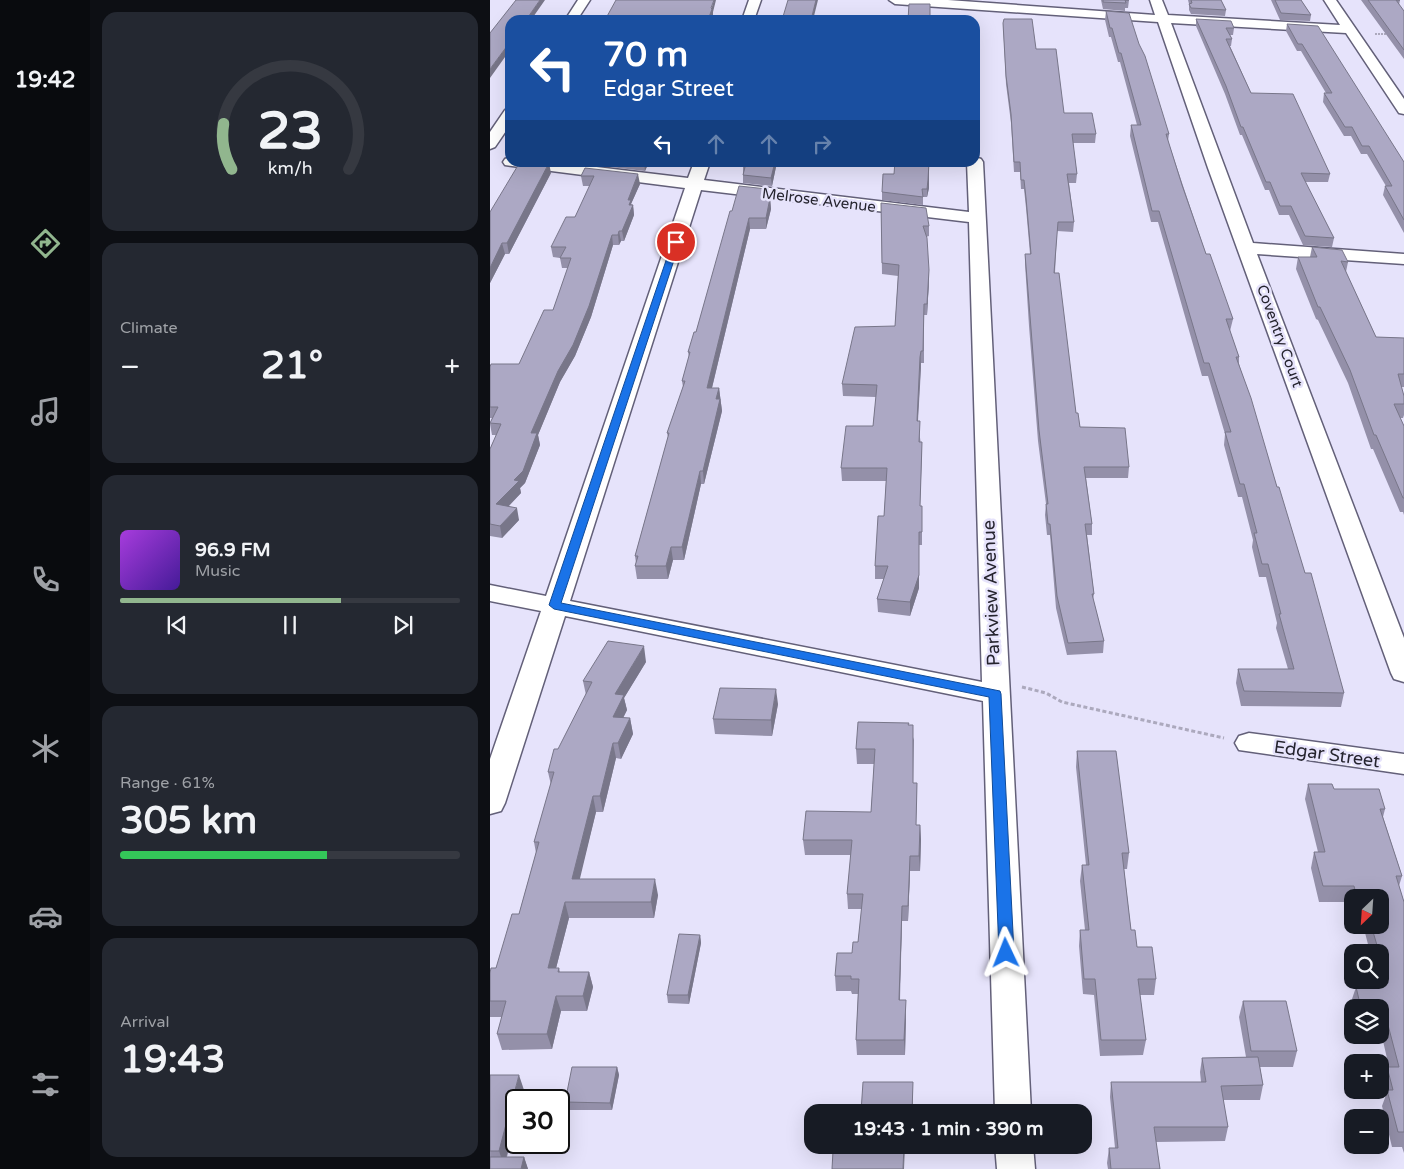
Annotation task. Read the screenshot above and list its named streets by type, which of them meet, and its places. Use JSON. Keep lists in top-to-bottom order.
{
  "streets": {
    "street": [
      "Melrose Avenue",
      "Coventry Court",
      "Parkview Avenue",
      "Edgar Street"
    ]
  },
  "crossings": [
    ["Melrose Avenue", "Parkview Avenue"]
  ],
  "north": "bottom left",
  "page": {
    "tabs": "19:42",
    "turn": ["70 m", "Edgar Street"],
    "tile": [
      "Climate",
      ["Range · 61%", "305 km"],
      ["Arrival", "19:43"]
    ],
    "heat": ["−", "21°", "+"],
    "song": ["96.9 FM", "Music"],
    "map_buttons": ["+", "−"],
    "limit": "30",
    "trip": "19:43 · 1 min · 390 m",
    "gauge": ["23", "km/h"]
  }
}
